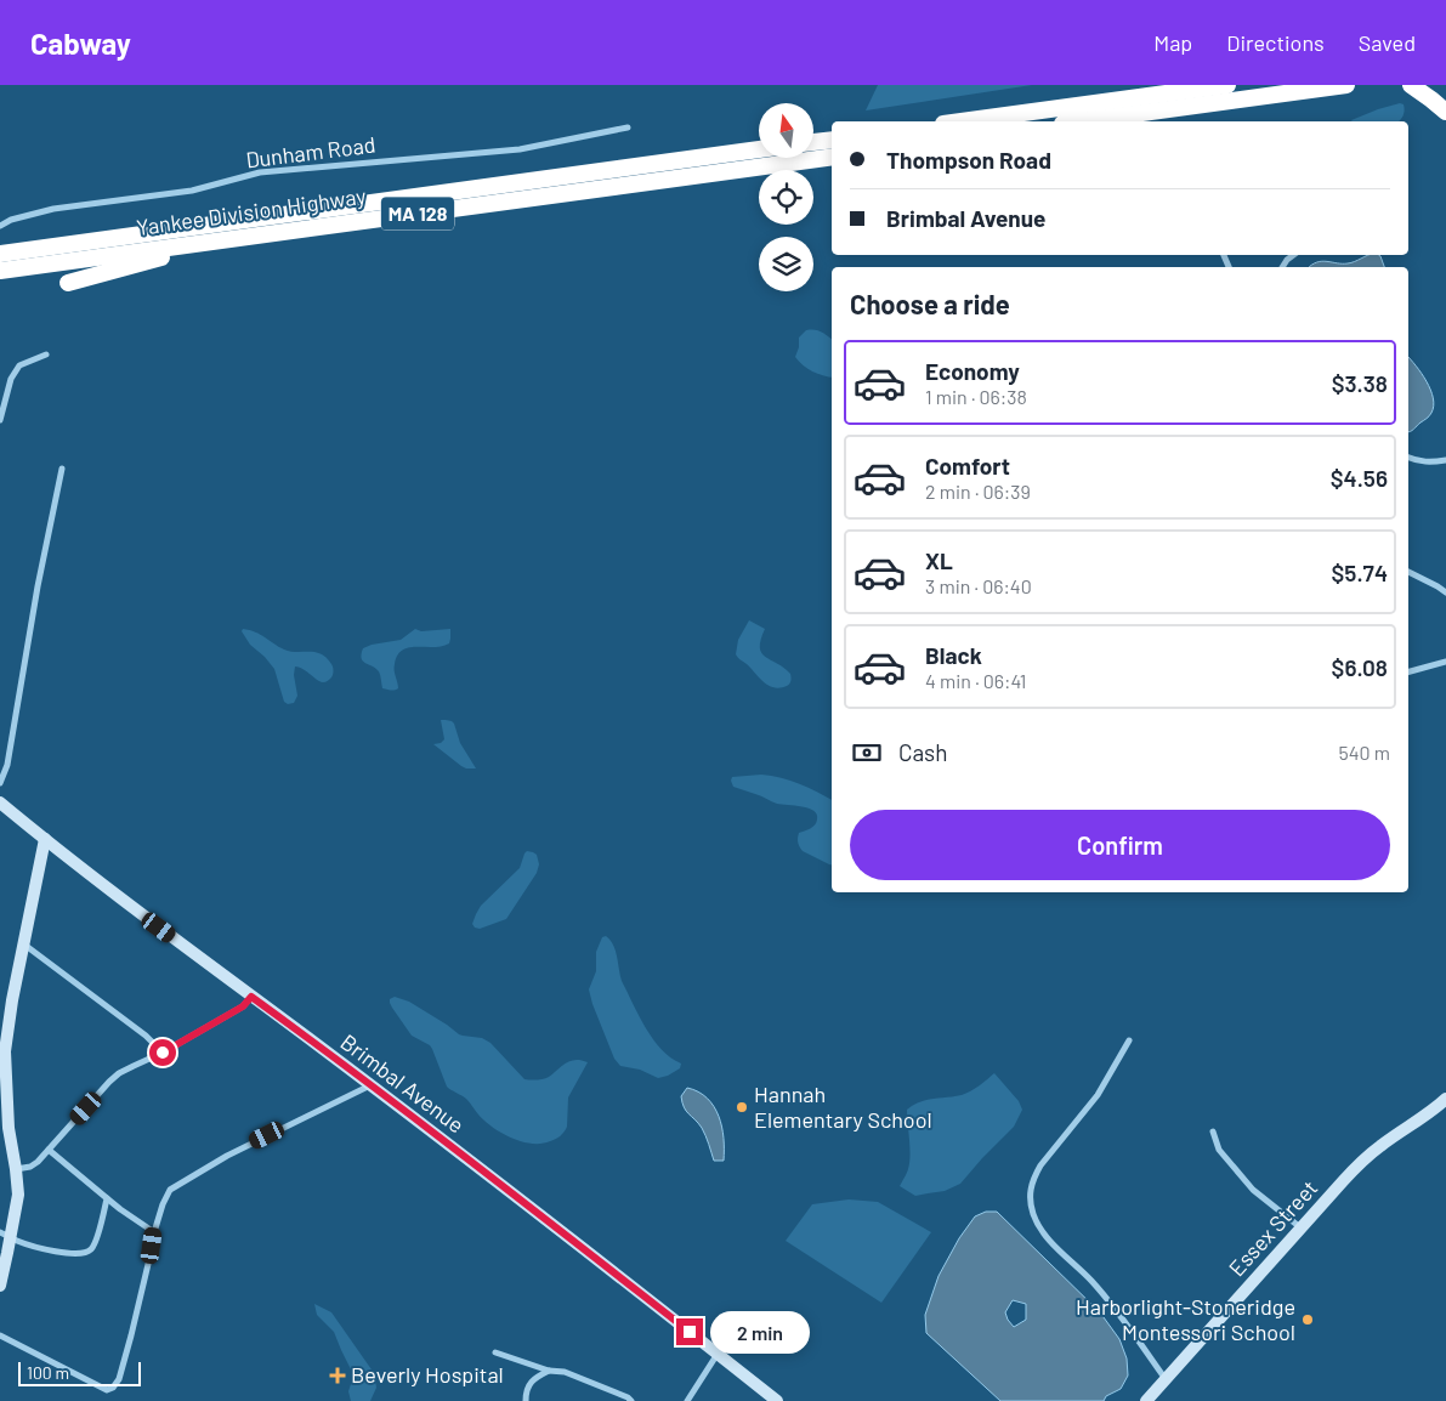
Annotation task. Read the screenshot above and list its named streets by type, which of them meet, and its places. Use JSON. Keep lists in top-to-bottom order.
{
  "streets": {
    "highway": ["Yankee Division Highway", "MA 128"],
    "main road": ["Brimbal Avenue", "Essex Street"],
    "street": ["Dunham Road"]
  },
  "places": {
    "other": ["Hannah Elementary School", "Harborlight-Stoneridge Montessori School"],
    "health": ["Beverly Hospital"]
  },
  "scale_bar": "100 m",
  "north": "top",
  "page": {
    "header": "Cabway",
    "nav": ["Map", "Directions", "Saved"],
    "banner": ["Thompson Road", "Brimbal Avenue"],
    "heading": "Choose a ride",
    "list": [
      {
        "name": "Economy",
        "note": "1 min · 06:38",
        "value": "$3.38"
      },
      {
        "name": "Comfort",
        "note": "2 min · 06:39",
        "value": "$4.56"
      },
      {
        "name": "XL",
        "note": "3 min · 06:40",
        "value": "$5.74"
      },
      {
        "name": "Black",
        "note": "4 min · 06:41",
        "value": "$6.08"
      }
    ],
    "pay": ["Cash", "540 m"],
    "buttons": "Confirm",
    "bubble": "2 min",
    "scale": "100 m"
  }
}
